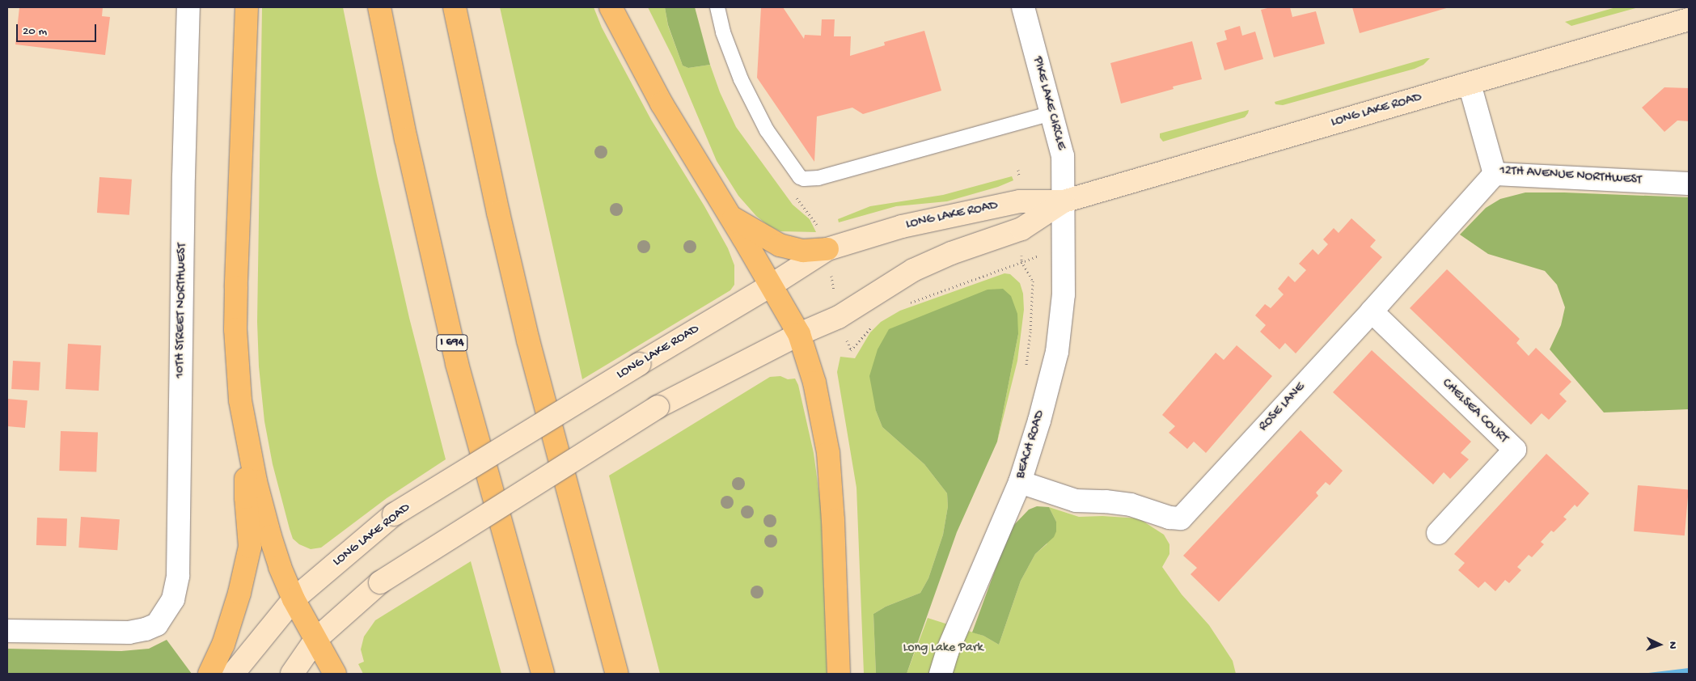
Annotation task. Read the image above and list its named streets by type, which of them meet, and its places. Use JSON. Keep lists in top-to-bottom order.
{
  "streets": {
    "highway": ["I 694"],
    "street": [
      "PIKE LAKE CIRCLE",
      "LONG LAKE ROAD",
      "12TH AVENUE NORTHWEST",
      "10TH STREET NORTHWEST",
      "ROSE LANE",
      "CHELSEA COURT",
      "BEACH ROAD"
    ]
  },
  "crossings": [
    ["PIKE LAKE CIRCLE", "LONG LAKE ROAD"],
    ["PIKE LAKE CIRCLE", "BEACH ROAD"],
    ["LONG LAKE ROAD", "12TH AVENUE NORTHWEST"],
    ["LONG LAKE ROAD", "BEACH ROAD"],
    ["12TH AVENUE NORTHWEST", "ROSE LANE"],
    ["ROSE LANE", "CHELSEA COURT"],
    ["ROSE LANE", "BEACH ROAD"]
  ],
  "parks": ["Long Lake Park"],
  "scale_bar": "20 m",
  "north": "right"
}
